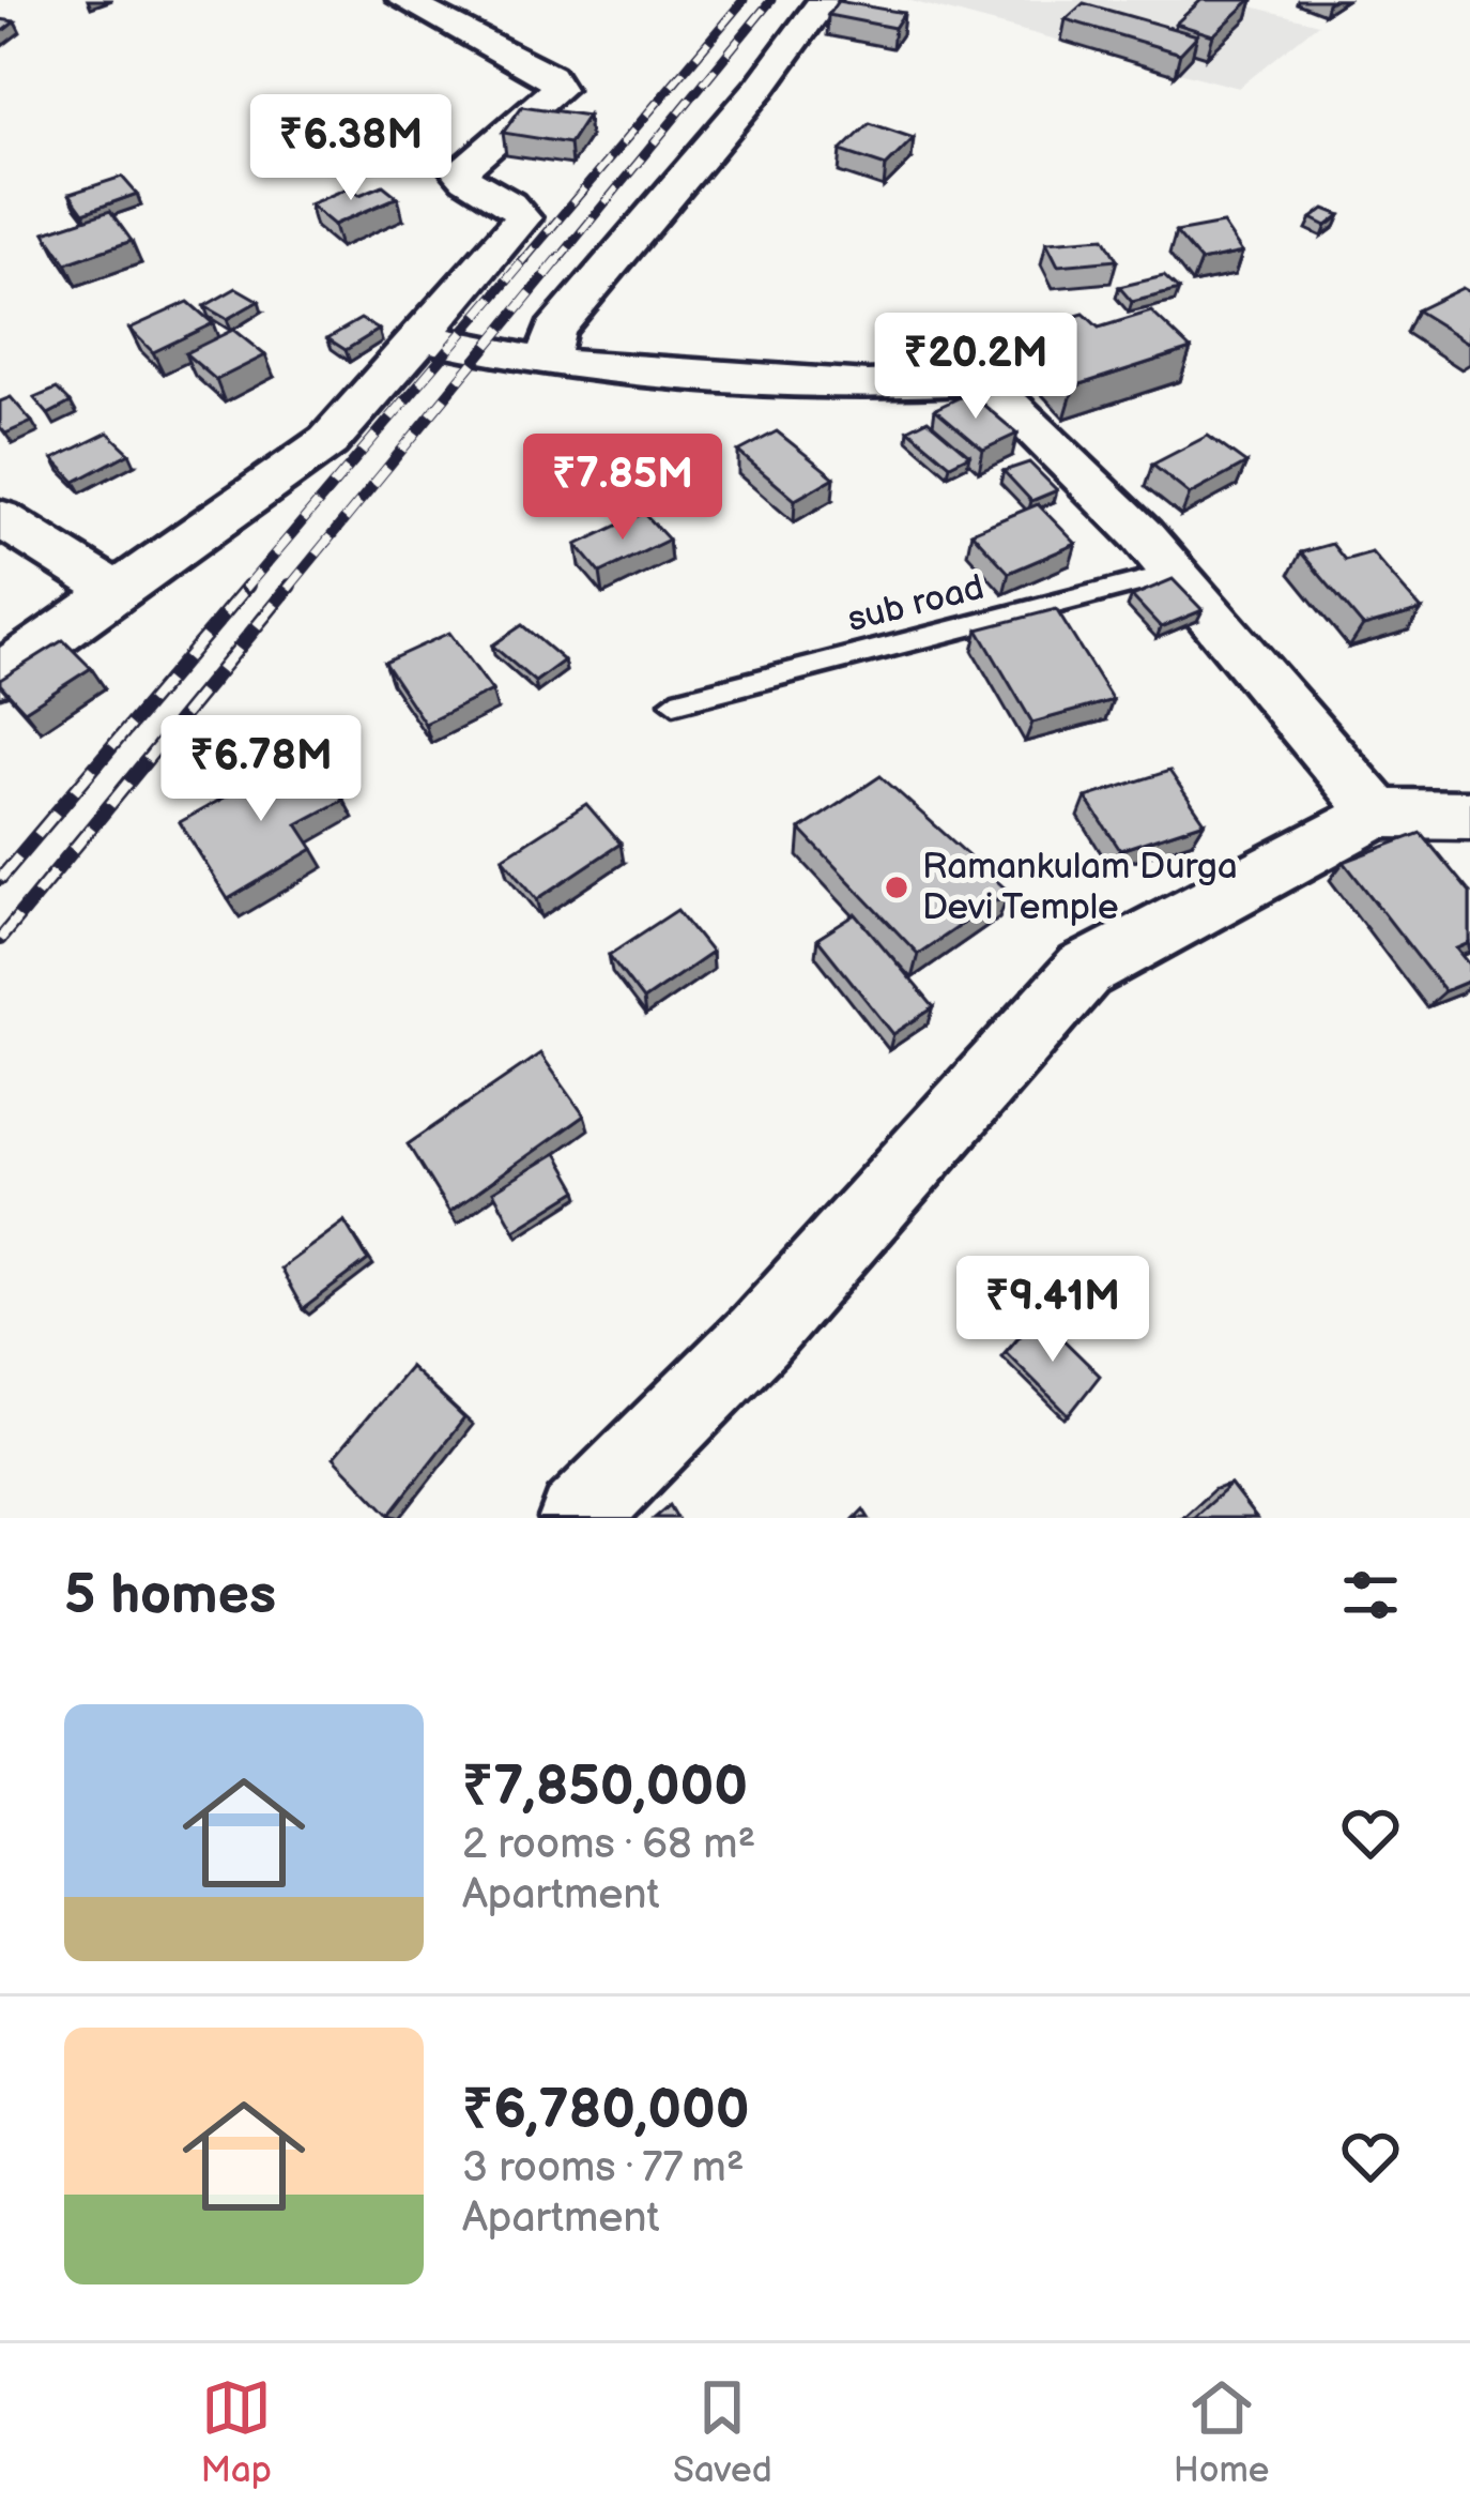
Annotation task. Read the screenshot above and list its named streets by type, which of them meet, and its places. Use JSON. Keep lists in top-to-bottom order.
{
  "streets": {
    "lane": ["sub road"]
  },
  "places": ["Ramankulam Durga Devi Temple"],
  "page": {
    "price": [
      "₹6.38M",
      "₹20.2M",
      "₹7.85M",
      "₹6.78M",
      "₹9.41M"
    ],
    "heading": "5 homes",
    "list": [
      {
        "name": "₹7,850,000",
        "note": "2 rooms · 68 m² · Apartment"
      },
      {
        "name": "₹6,780,000",
        "note": "3 rooms · 77 m² · Apartment"
      }
    ],
    "tabs": ["Map", "Saved", "Home"]
  }
}
